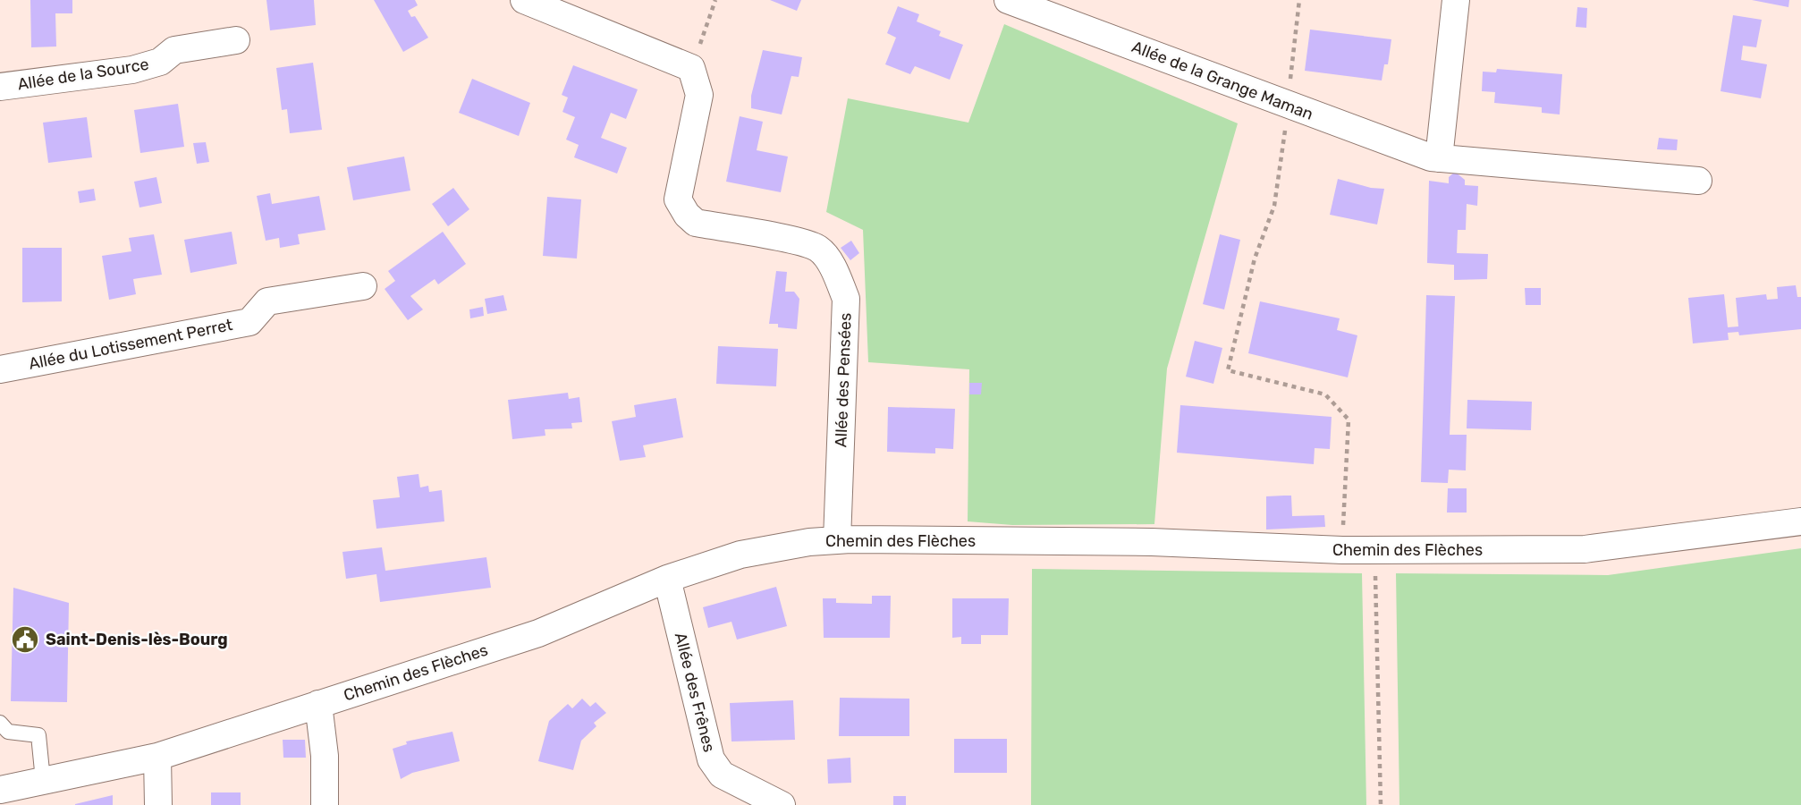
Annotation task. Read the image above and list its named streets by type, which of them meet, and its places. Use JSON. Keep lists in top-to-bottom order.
{
  "streets": {
    "street": [
      "Allée de la Source",
      "Allée de la Grange Maman",
      "Allée du Lotissement Perret",
      "Allée des Pensées",
      "Chemin des Flèches",
      "Allée des Frênes"
    ]
  },
  "crossings": [
    ["Allée des Pensées", "Chemin des Flèches"],
    ["Chemin des Flèches", "Allée des Frênes"]
  ],
  "places": {
    "public building": ["Saint-Denis-lès-Bourg"]
  }
}
